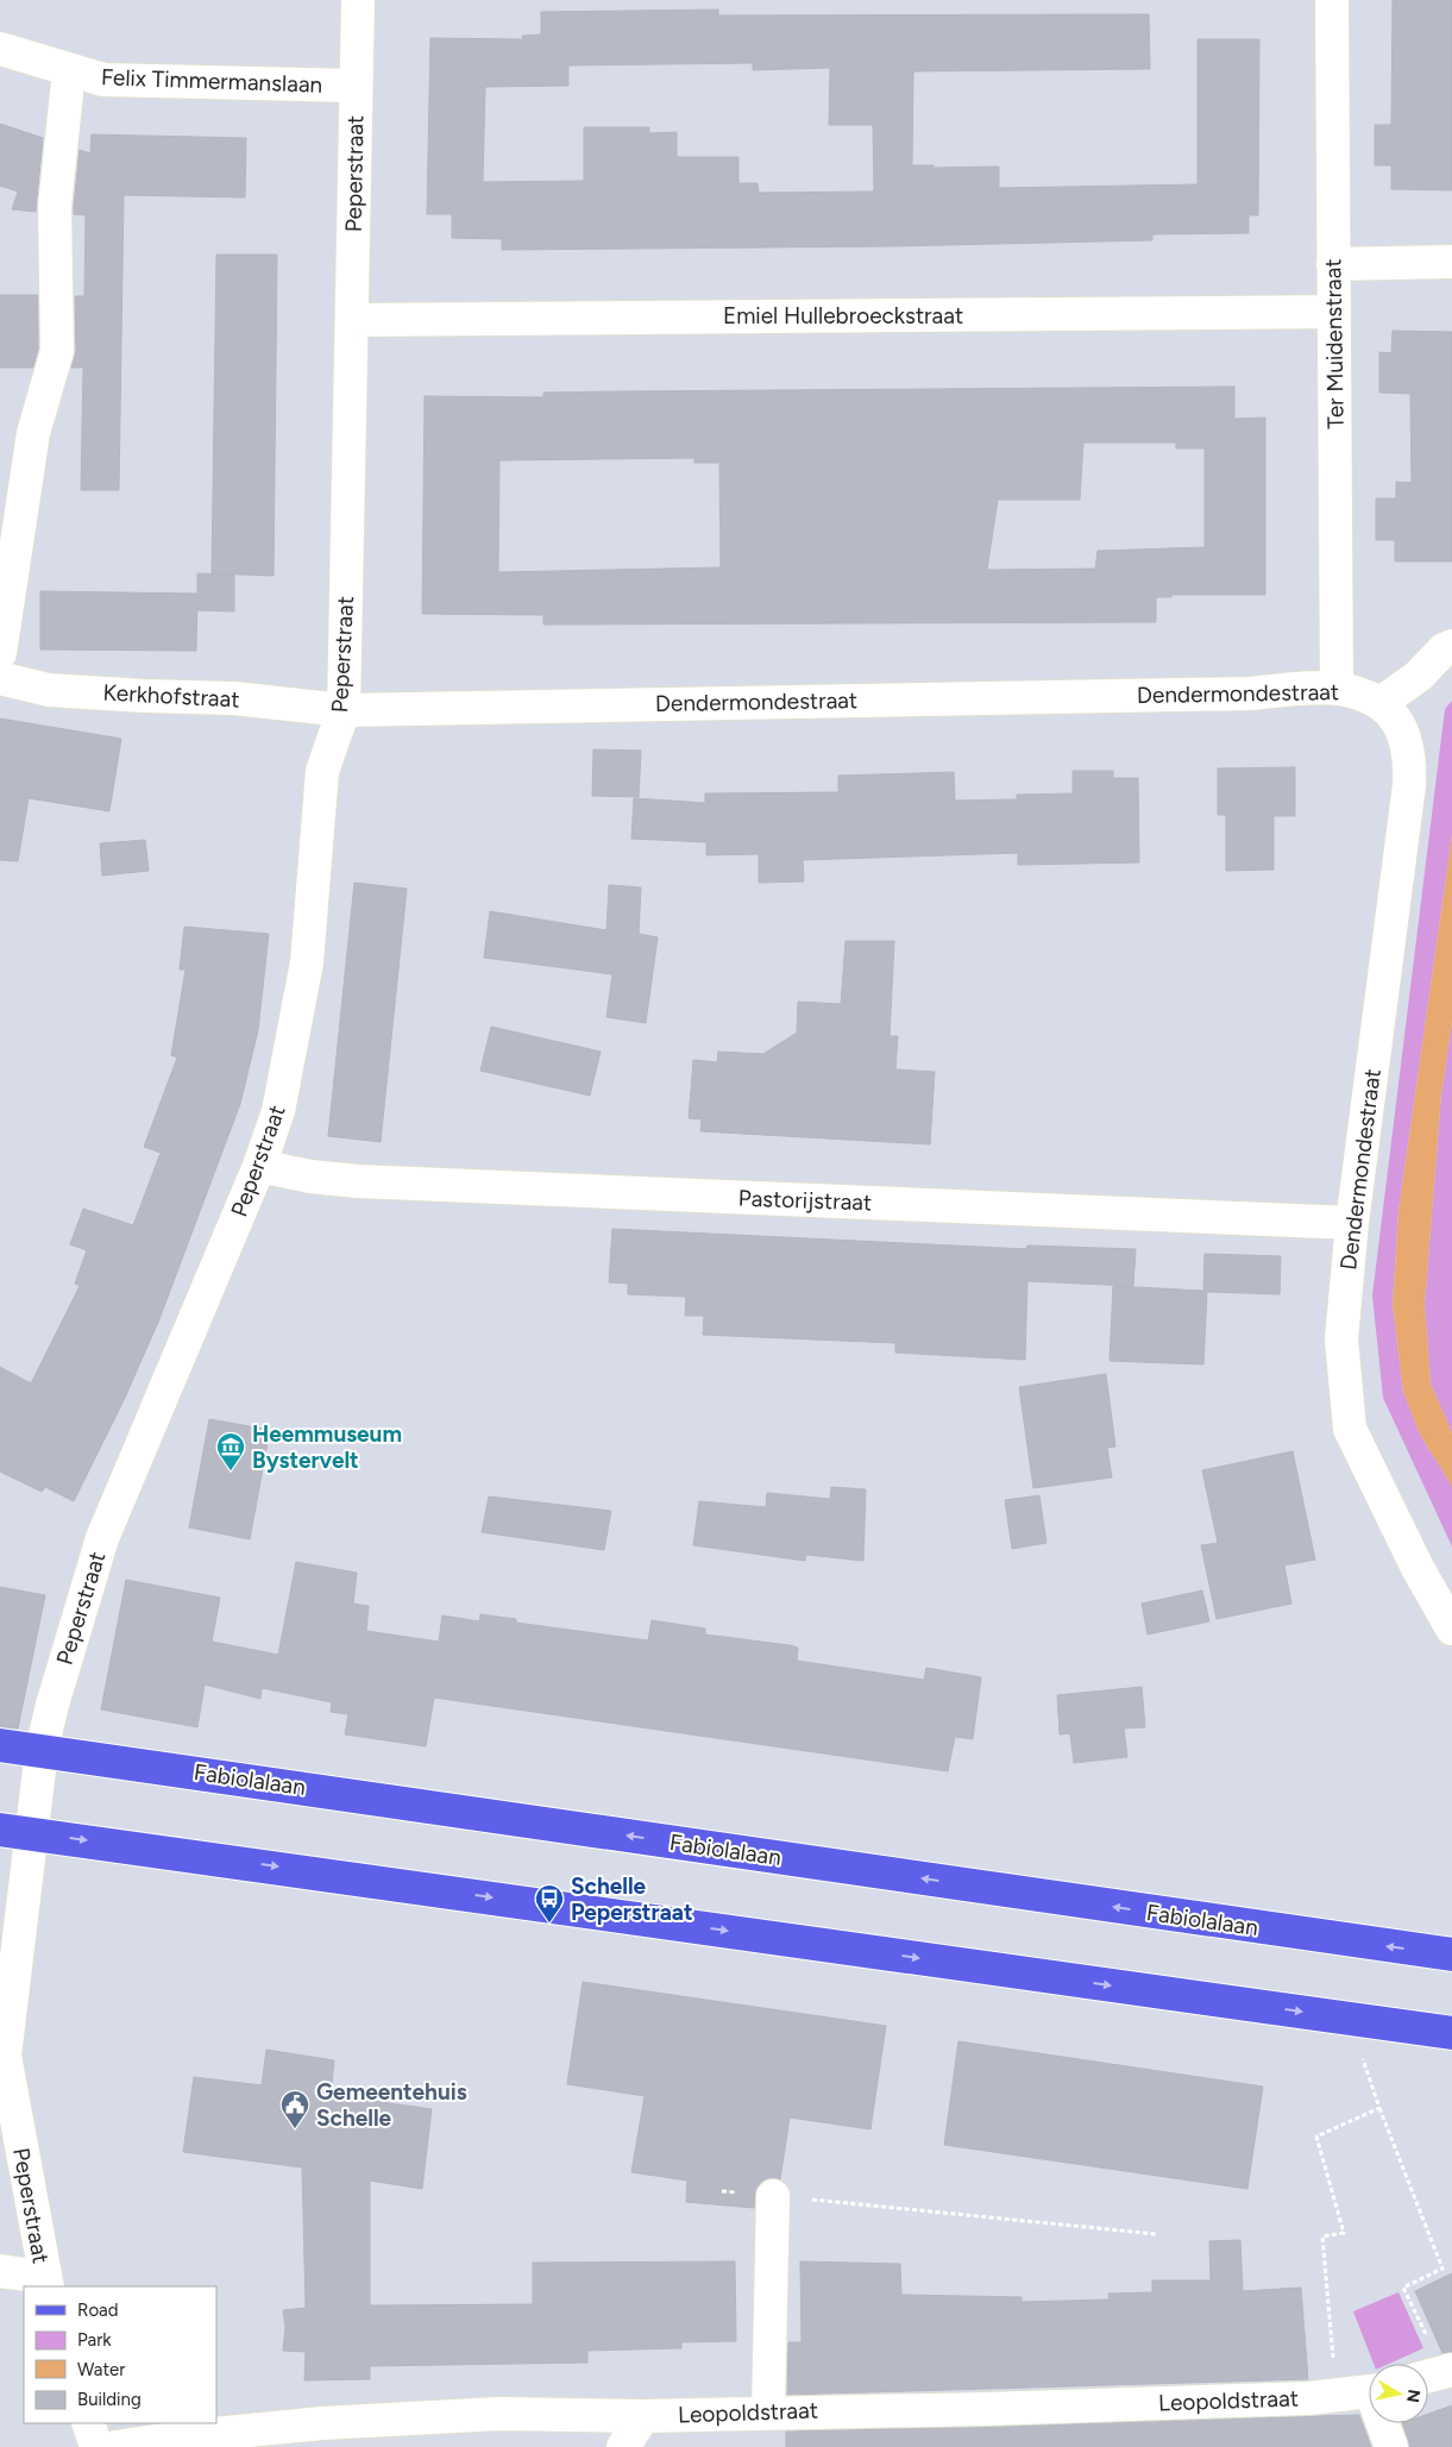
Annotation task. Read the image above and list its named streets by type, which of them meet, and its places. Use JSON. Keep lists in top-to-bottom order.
{
  "streets": {
    "main road": ["Fabiolalaan"],
    "street": [
      "Felix Timmermanslaan",
      "Peperstraat",
      "Emiel Hullebroeckstraat",
      "Ter Muidenstraat",
      "Dendermondestraat",
      "Kerkhofstraat",
      "Pastorijstraat",
      "Leopoldstraat"
    ]
  },
  "crossings": [
    ["Felix Timmermanslaan", "Peperstraat"],
    ["Peperstraat", "Emiel Hullebroeckstraat"],
    ["Peperstraat", "Dendermondestraat"],
    ["Peperstraat", "Kerkhofstraat"],
    ["Peperstraat", "Pastorijstraat"],
    ["Peperstraat", "Fabiolalaan"],
    ["Emiel Hullebroeckstraat", "Ter Muidenstraat"],
    ["Ter Muidenstraat", "Dendermondestraat"],
    ["Dendermondestraat", "Kerkhofstraat"],
    ["Dendermondestraat", "Pastorijstraat"]
  ],
  "places": {
    "museum": ["Heemmuseum Bystervelt"],
    "bus stop": ["Schelle Peperstraat"],
    "public building": ["Gemeentehuis Schelle"]
  },
  "legend": [
    "Road",
    "Park",
    "Water",
    "Building"
  ],
  "north": "right"
}
